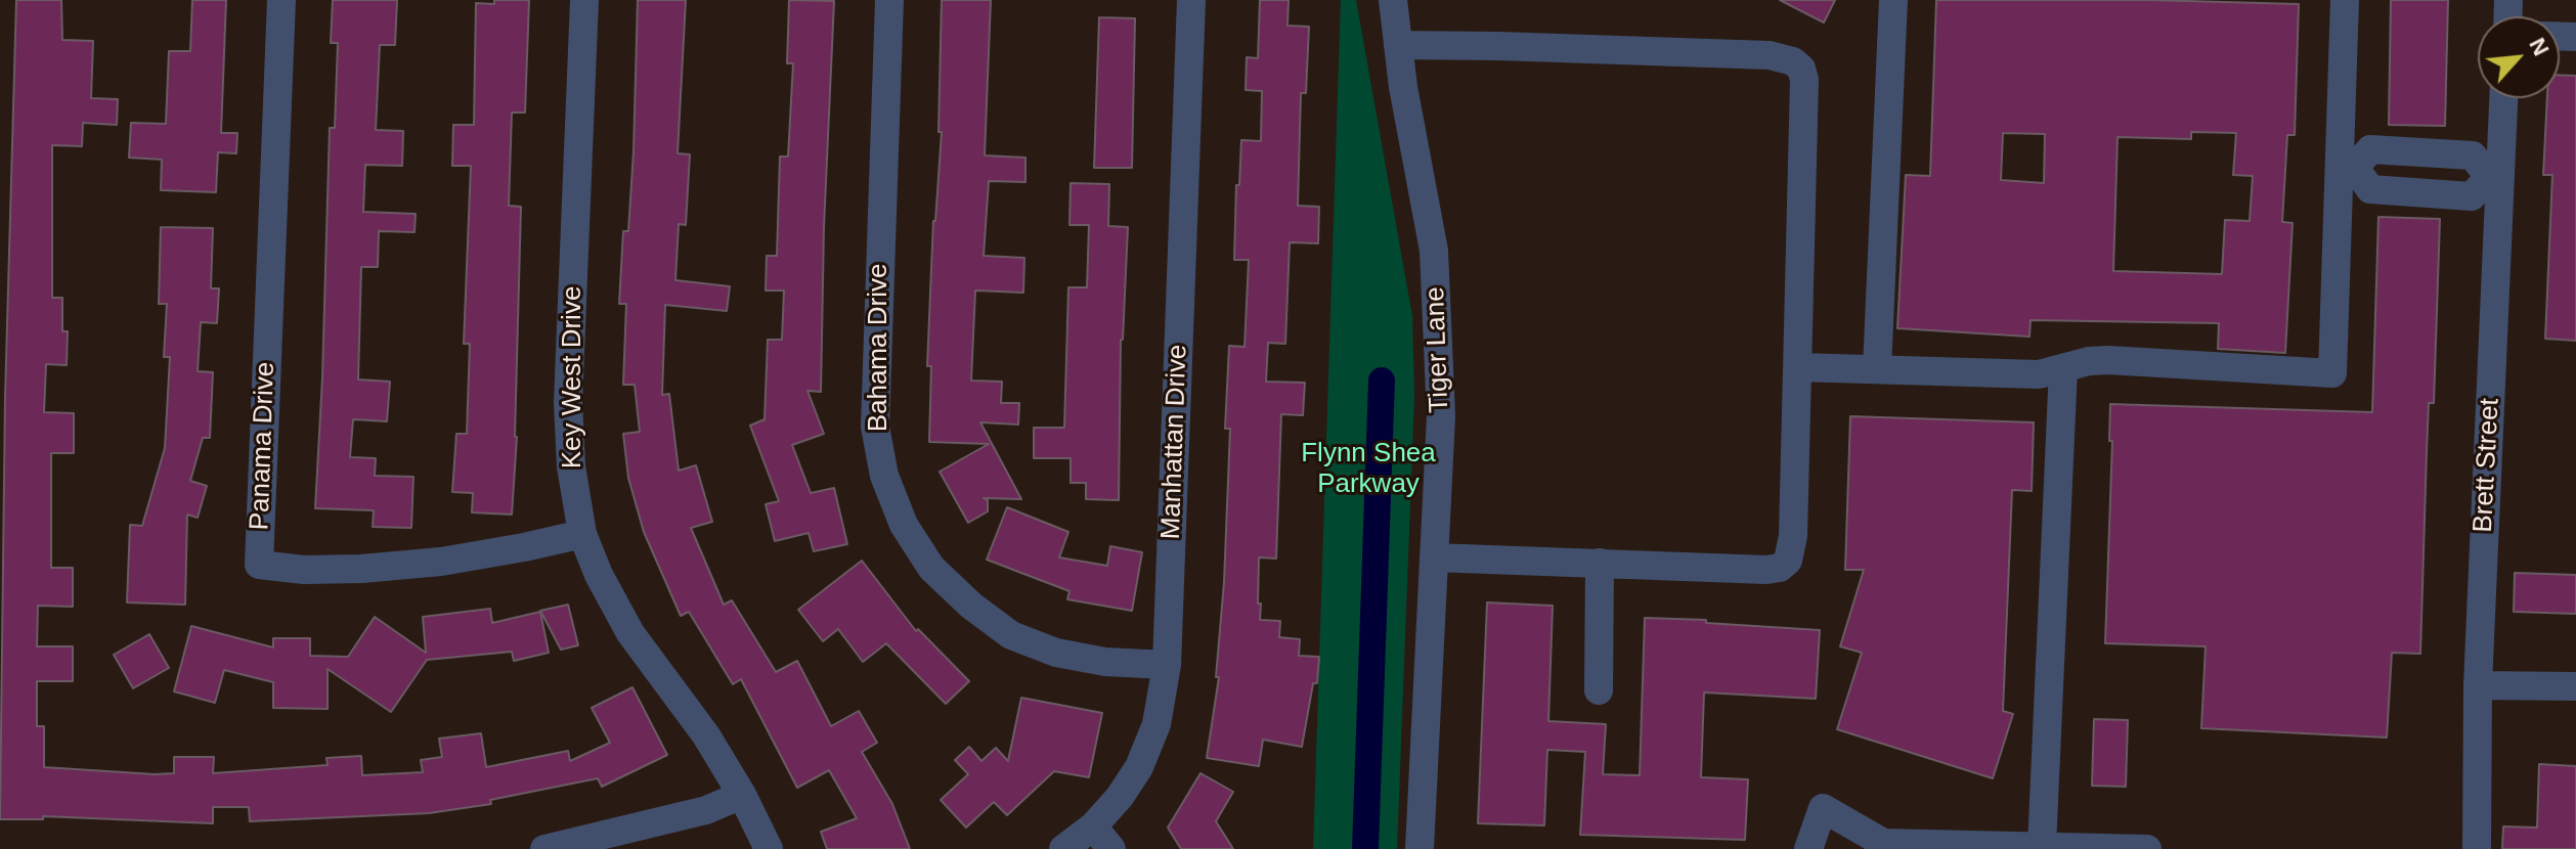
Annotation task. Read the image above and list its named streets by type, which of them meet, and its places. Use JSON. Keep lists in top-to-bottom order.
{
  "streets": {
    "street": [
      "Bahama Drive",
      "Tiger Lane",
      "Key West Drive",
      "Manhattan Drive",
      "Panama Drive",
      "Brett Street"
    ]
  },
  "crossings": [
    ["Bahama Drive", "Manhattan Drive"],
    ["Key West Drive", "Panama Drive"]
  ],
  "parks": ["Flynn Shea Parkway"],
  "north": "top right"
}
